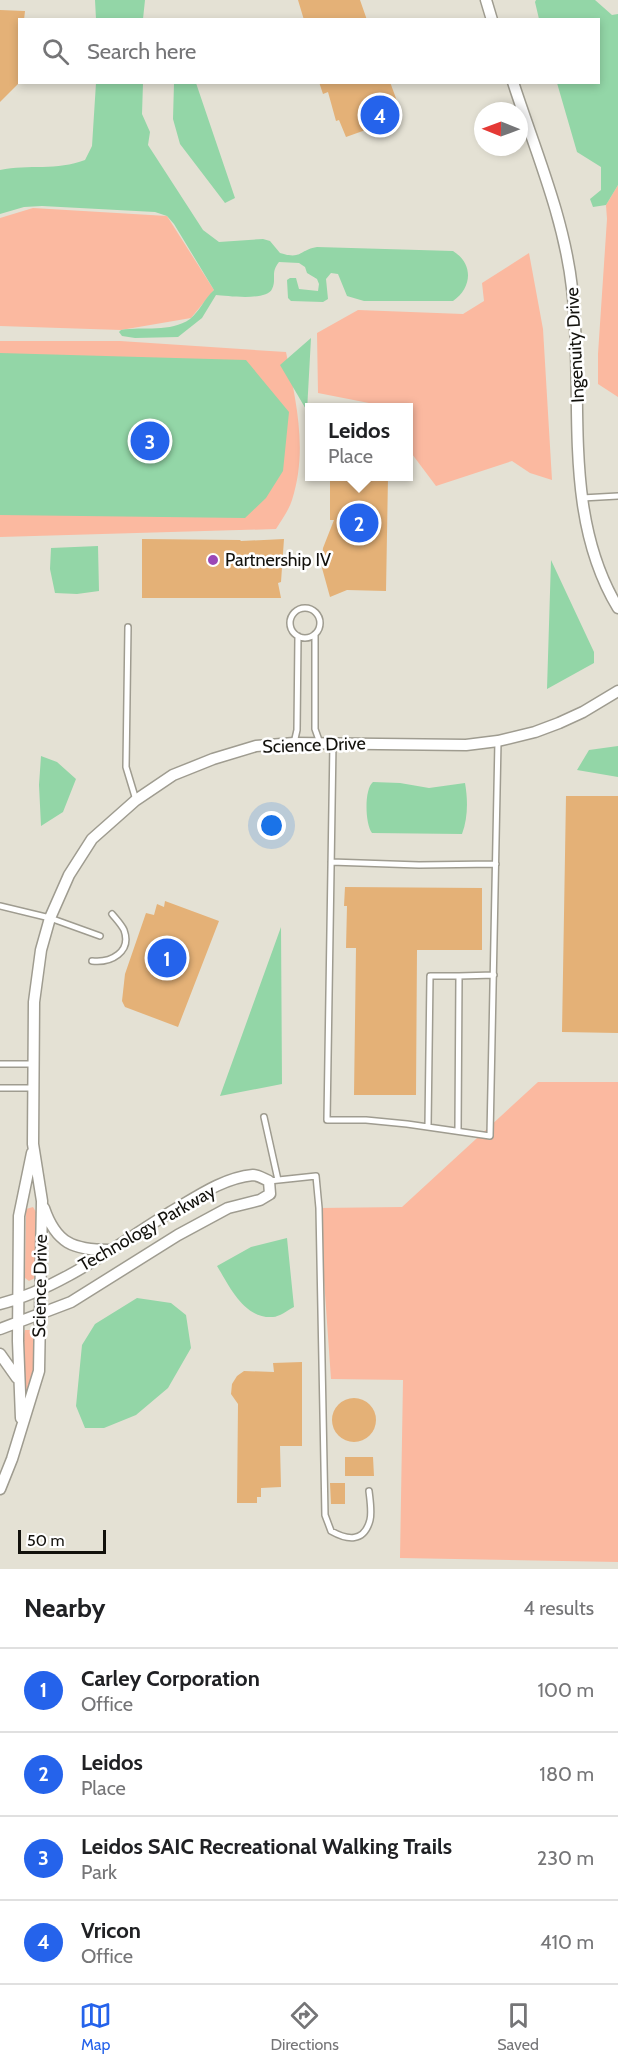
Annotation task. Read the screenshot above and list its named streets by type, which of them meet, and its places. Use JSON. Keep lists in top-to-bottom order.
{
  "streets": {
    "street": ["Ingenuity Drive", "Science Drive", "Technology Parkway"]
  },
  "crossings": [
    ["Science Drive", "Technology Parkway"]
  ],
  "places": ["Partnership IV"],
  "scale_bar": "50 m",
  "north": "left",
  "page": {
    "search": "Search here",
    "pins": [
      "4",
      "3",
      "2",
      "1"
    ],
    "popup": ["Leidos", "Place"],
    "scale": "50 m",
    "heading": ["Nearby", "4 results"],
    "list": [
      {
        "mark": "1",
        "name": "Carley Corporation",
        "note": "Office",
        "value": "100 m"
      },
      {
        "mark": "2",
        "name": "Leidos",
        "note": "Place",
        "value": "180 m"
      },
      {
        "mark": "3",
        "name": "Leidos SAIC Recreational Walking Trails",
        "note": "Park",
        "value": "230 m"
      },
      {
        "mark": "4",
        "name": "Vricon",
        "note": "Office",
        "value": "410 m"
      }
    ],
    "nav": ["Map", "Directions", "Saved"]
  }
}
